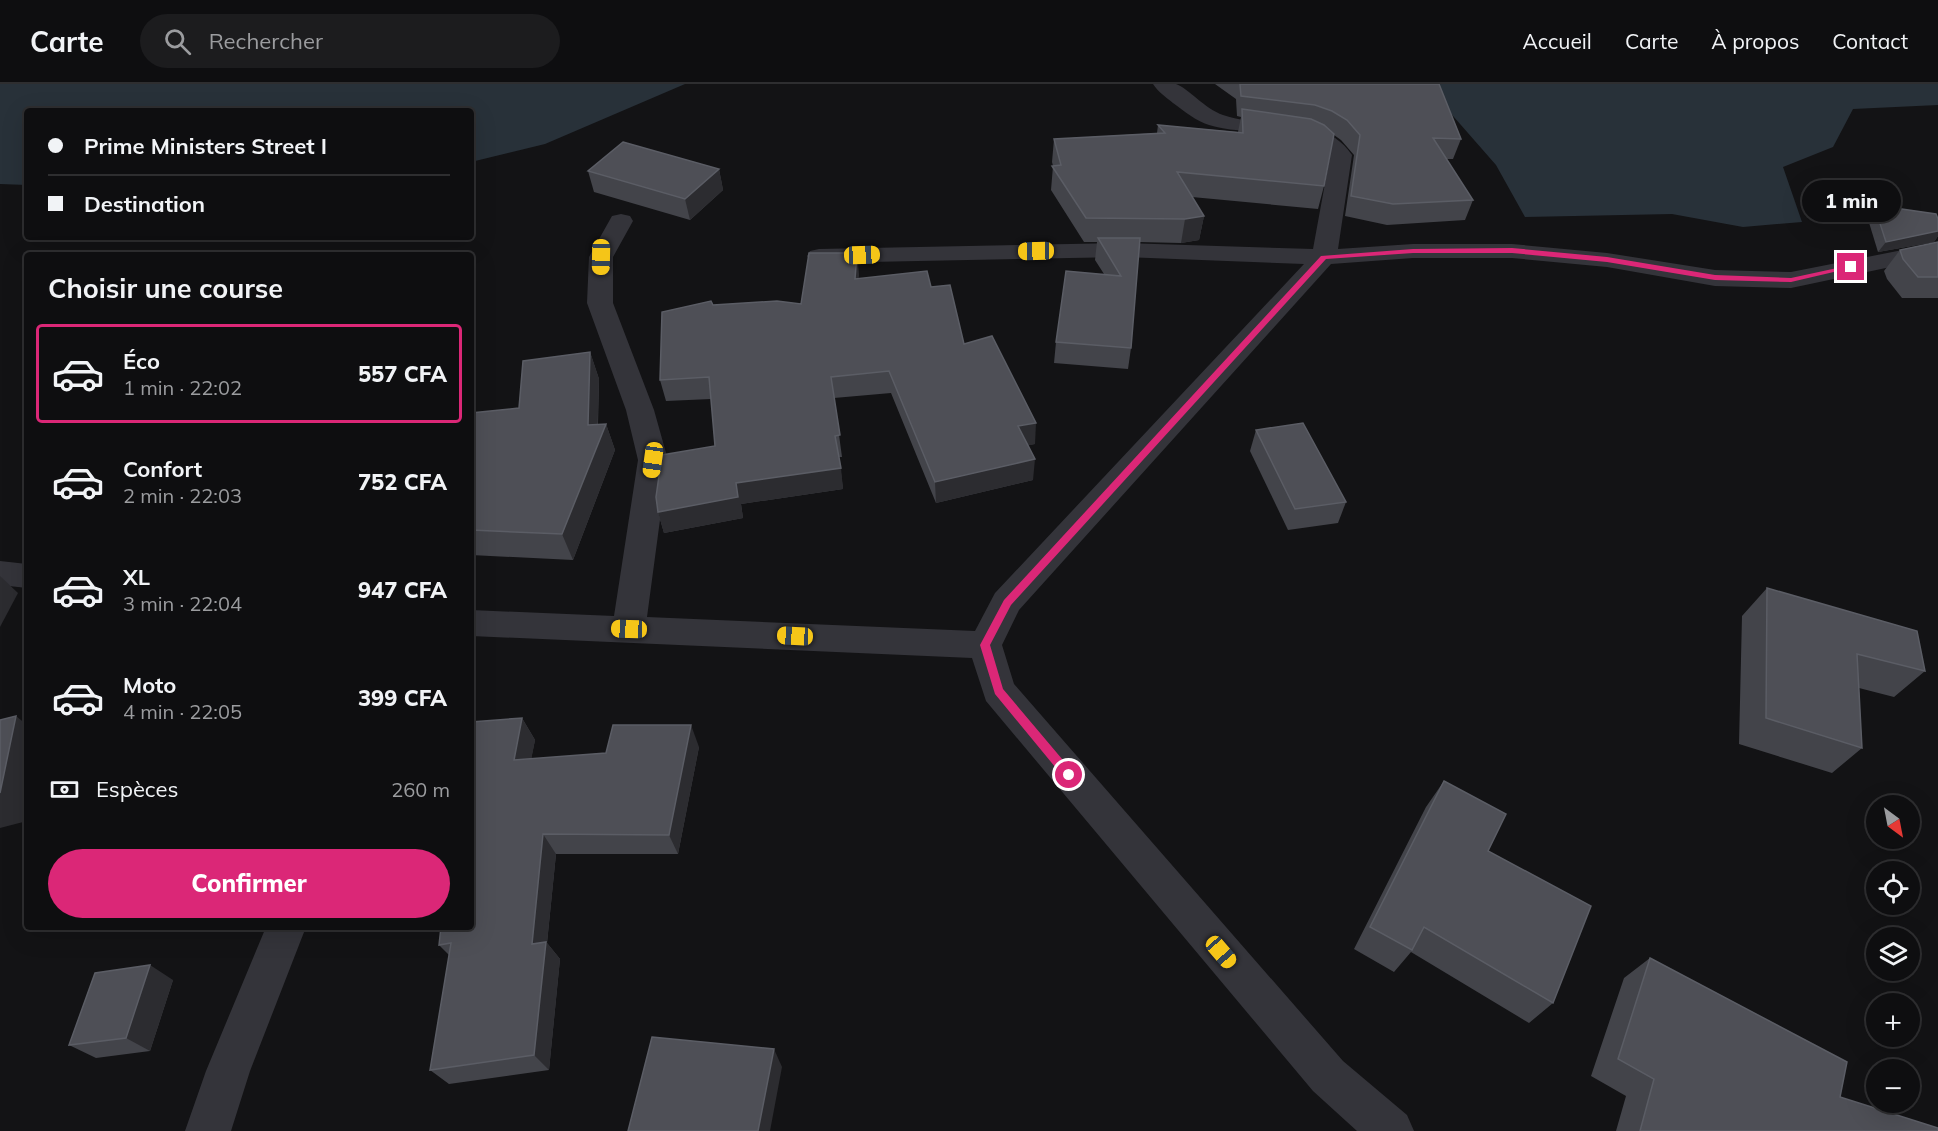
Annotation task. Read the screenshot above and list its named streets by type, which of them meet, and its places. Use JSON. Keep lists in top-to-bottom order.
{
  "north": "bottom right",
  "page": {
    "header": "Carte",
    "search": "Rechercher",
    "nav": [
      "Accueil",
      "Carte",
      "À propos",
      "Contact"
    ],
    "banner": ["Prime Ministers Street I", "Destination"],
    "bubble": "1 min",
    "heading": "Choisir une course",
    "list": [
      {
        "name": "Éco",
        "note": "1 min · 22:02",
        "value": "557 CFA"
      },
      {
        "name": "Confort",
        "note": "2 min · 22:03",
        "value": "752 CFA"
      },
      {
        "name": "XL",
        "note": "3 min · 22:04",
        "value": "947 CFA"
      },
      {
        "name": "Moto",
        "note": "4 min · 22:05",
        "value": "399 CFA"
      }
    ],
    "pay": ["Espèces", "260 m"],
    "map_buttons": ["+", "−"],
    "buttons": "Confirmer"
  }
}
